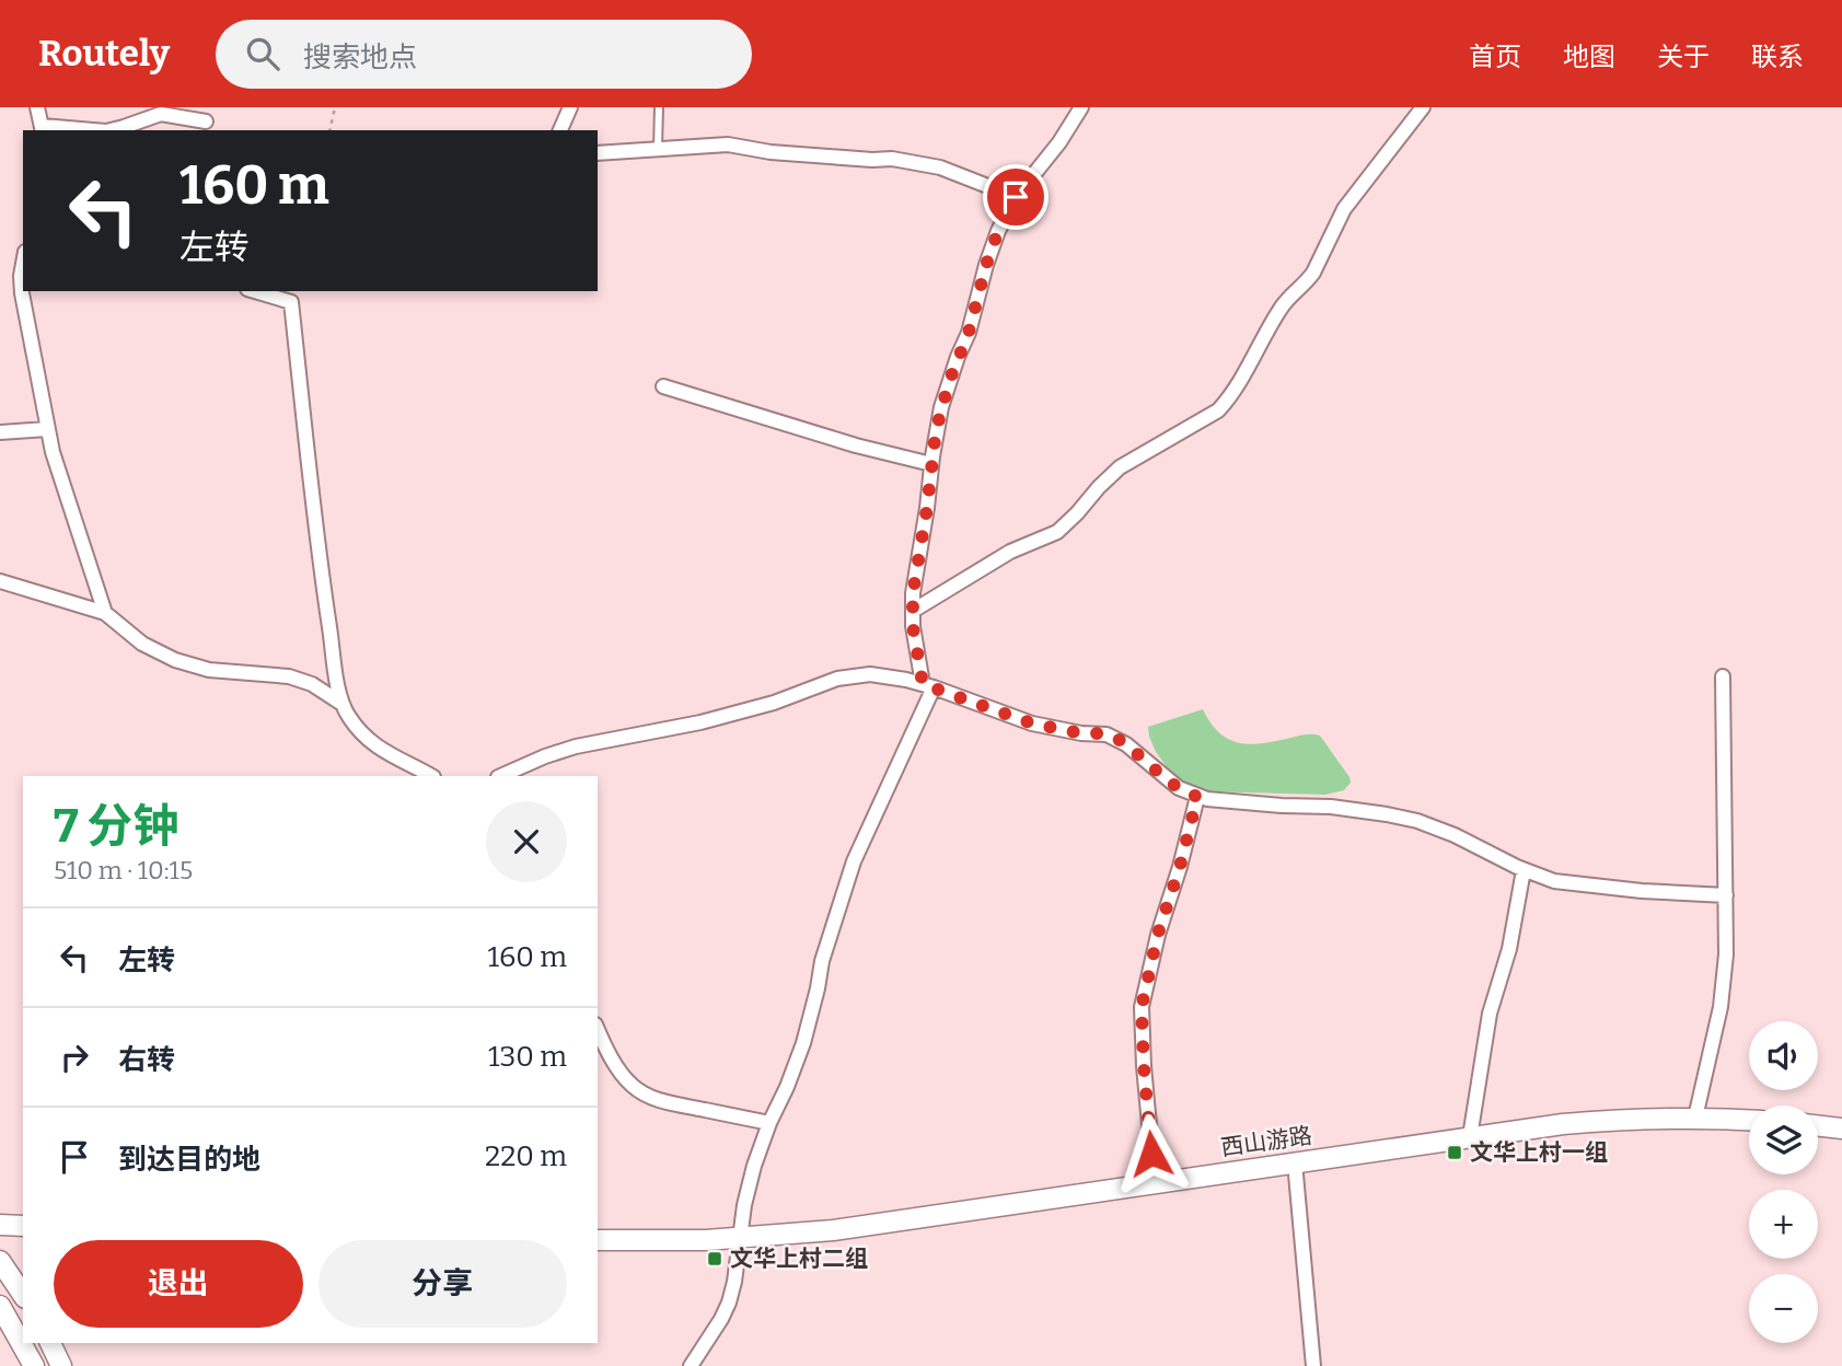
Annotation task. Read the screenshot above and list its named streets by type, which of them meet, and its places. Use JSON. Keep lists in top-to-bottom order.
{
  "streets": {
    "street": ["西山游路"]
  },
  "places": {
    "transit": ["文华上村一组", "文华上村二组"]
  },
  "page": {
    "header": "Routely",
    "search": "搜索地点",
    "nav": [
      "首页",
      "地图",
      "关于",
      "联系"
    ],
    "turn": ["160 m", "左转"],
    "heading": ["7 分钟", "510 m · 10:15"],
    "list": [
      {
        "name": "左转",
        "value": "160 m"
      },
      {
        "name": "右转",
        "value": "130 m"
      },
      {
        "name": "到达目的地",
        "value": "220 m"
      }
    ],
    "map_buttons": ["+", "−"],
    "buttons": ["退出", "分享"]
  }
}
